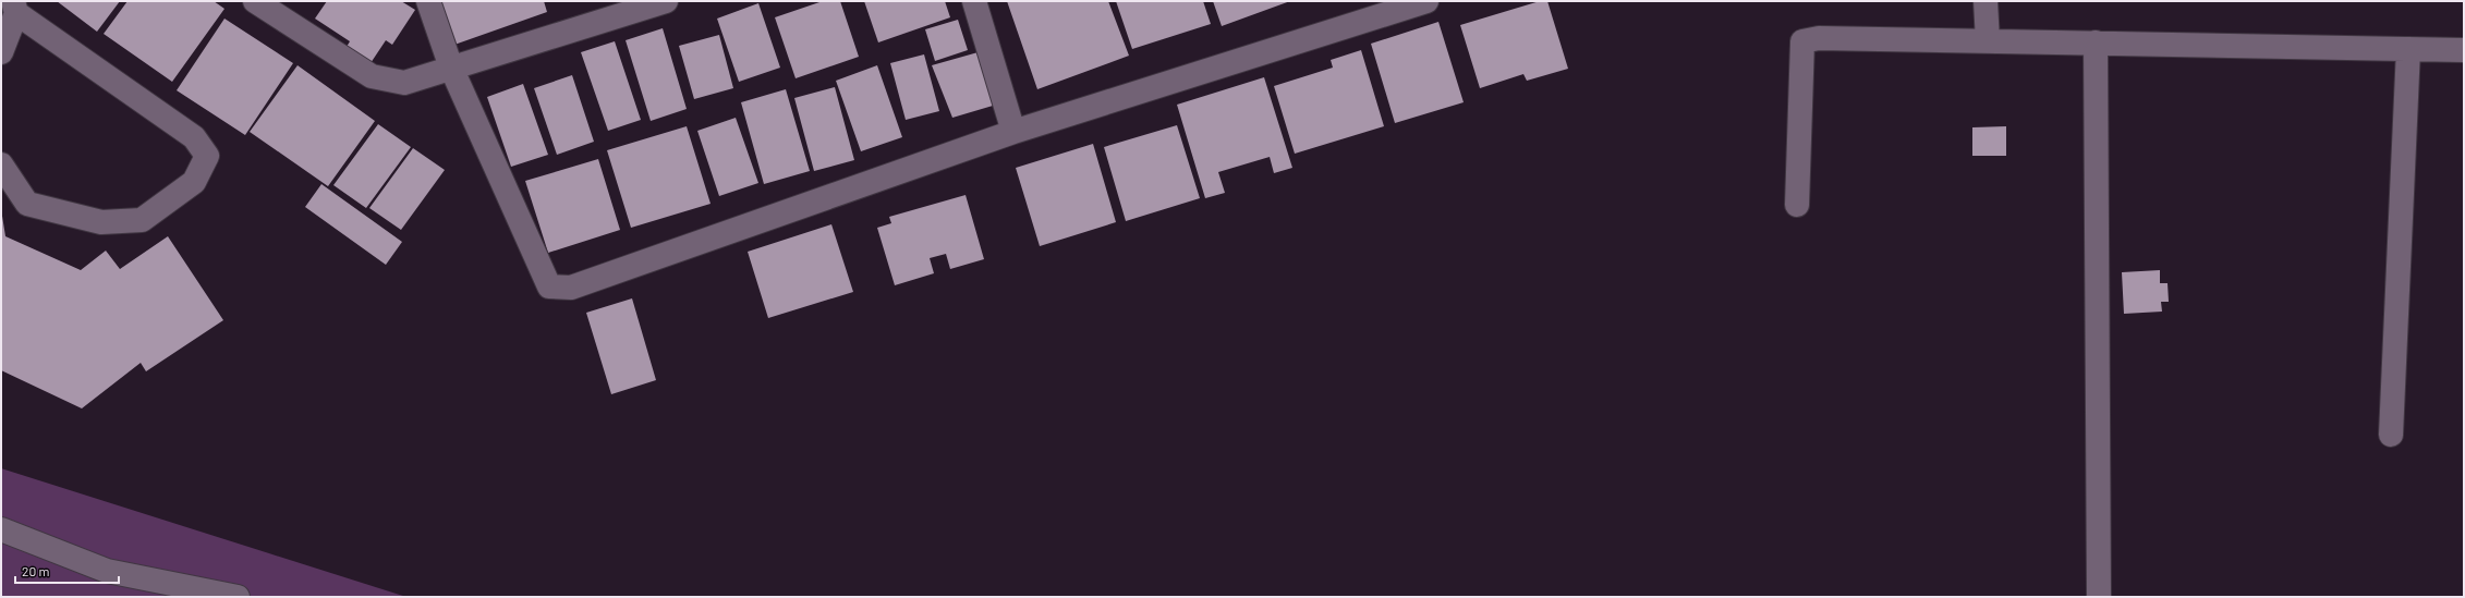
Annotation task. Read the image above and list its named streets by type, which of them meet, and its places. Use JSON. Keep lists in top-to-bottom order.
{
  "scale_bar": "20 m"
}
